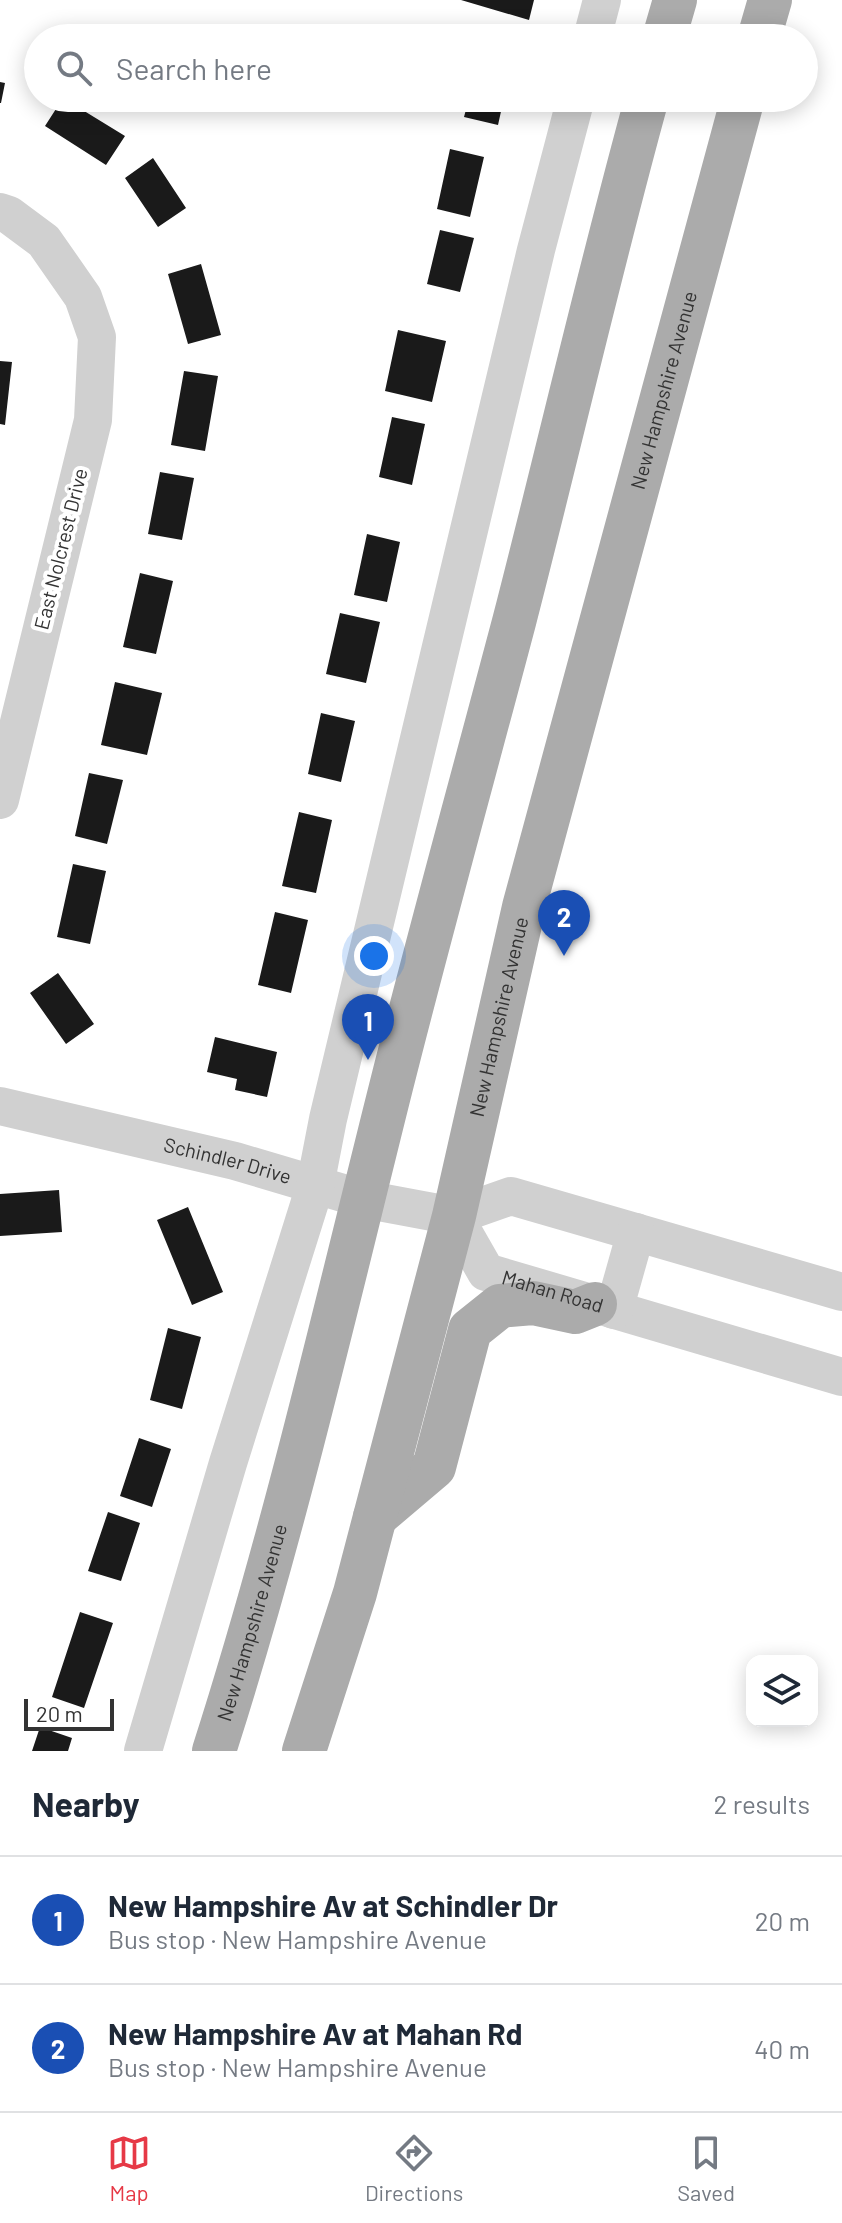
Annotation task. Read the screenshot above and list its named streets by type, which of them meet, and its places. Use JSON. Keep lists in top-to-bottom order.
{
  "streets": {
    "main road": ["New Hampshire Avenue"],
    "street": ["East Nolcrest Drive", "Schindler Drive", "Mahan Road"]
  },
  "crossings": [
    ["New Hampshire Avenue", "Schindler Drive"],
    ["New Hampshire Avenue", "Mahan Road"],
    ["Schindler Drive", "Mahan Road"]
  ],
  "scale_bar": "20 m",
  "page": {
    "search": "Search here",
    "pins": ["2", "1"],
    "scale": "20 m",
    "heading": ["Nearby", "2 results"],
    "list": [
      {
        "mark": "1",
        "name": "New Hampshire Av at Schindler Dr",
        "note": "Bus stop · New Hampshire Avenue",
        "value": "20 m"
      },
      {
        "mark": "2",
        "name": "New Hampshire Av at Mahan Rd",
        "note": "Bus stop · New Hampshire Avenue",
        "value": "40 m"
      }
    ],
    "nav": ["Map", "Directions", "Saved"]
  }
}
